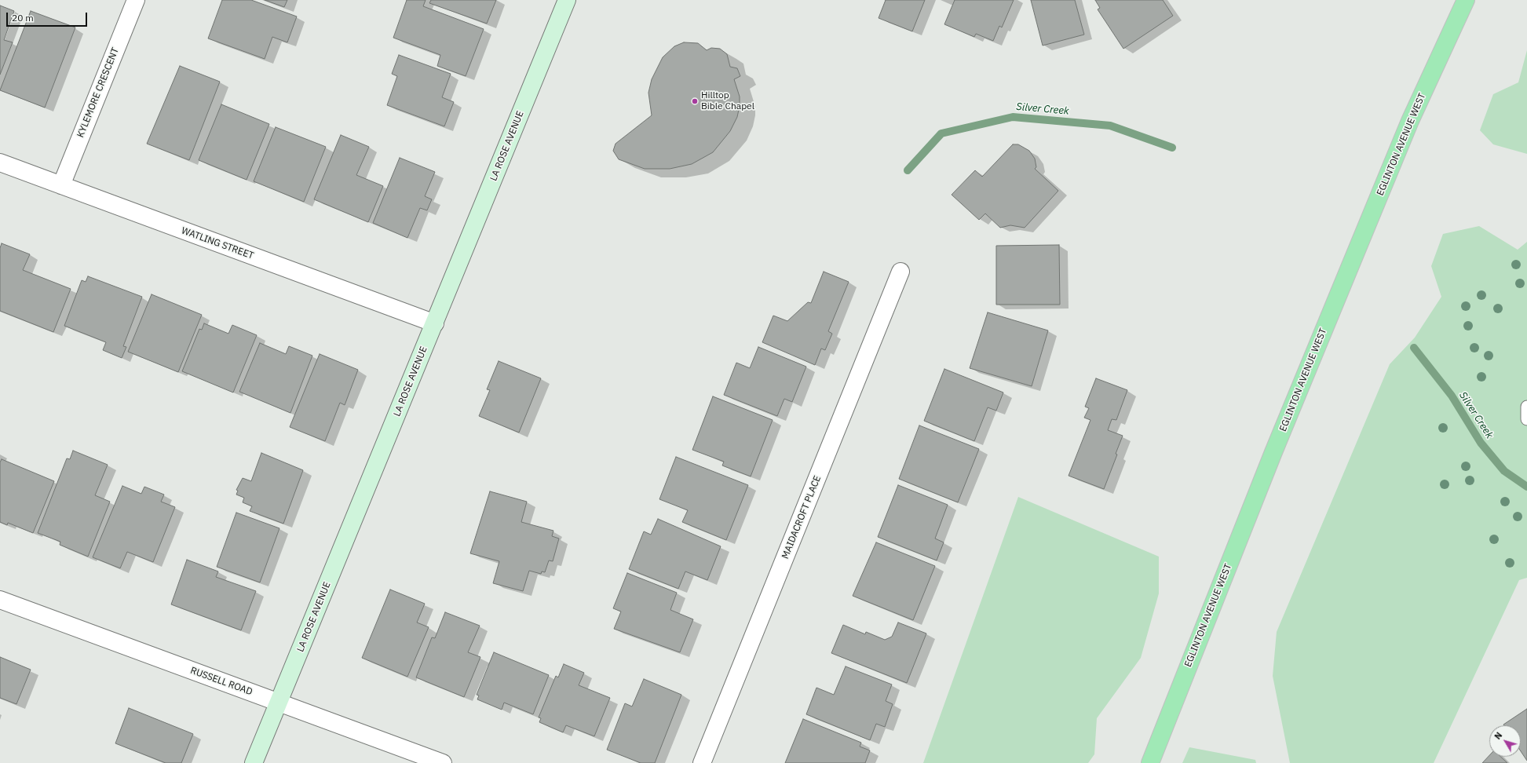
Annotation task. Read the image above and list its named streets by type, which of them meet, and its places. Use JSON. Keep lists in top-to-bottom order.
{
  "streets": {
    "main road": ["EGLINTON AVENUE WEST"],
    "street": [
      "KYLEMORE CRESCENT",
      "LA ROSE AVENUE",
      "WATLING STREET",
      "MAIDACROFT PLACE",
      "RUSSELL ROAD"
    ]
  },
  "crossings": [
    ["KYLEMORE CRESCENT", "WATLING STREET"],
    ["LA ROSE AVENUE", "WATLING STREET"],
    ["LA ROSE AVENUE", "RUSSELL ROAD"]
  ],
  "water": ["Silver Creek"],
  "places": ["Hilltop Bible Chapel"],
  "scale_bar": "20 m",
  "north": "top left"
}
